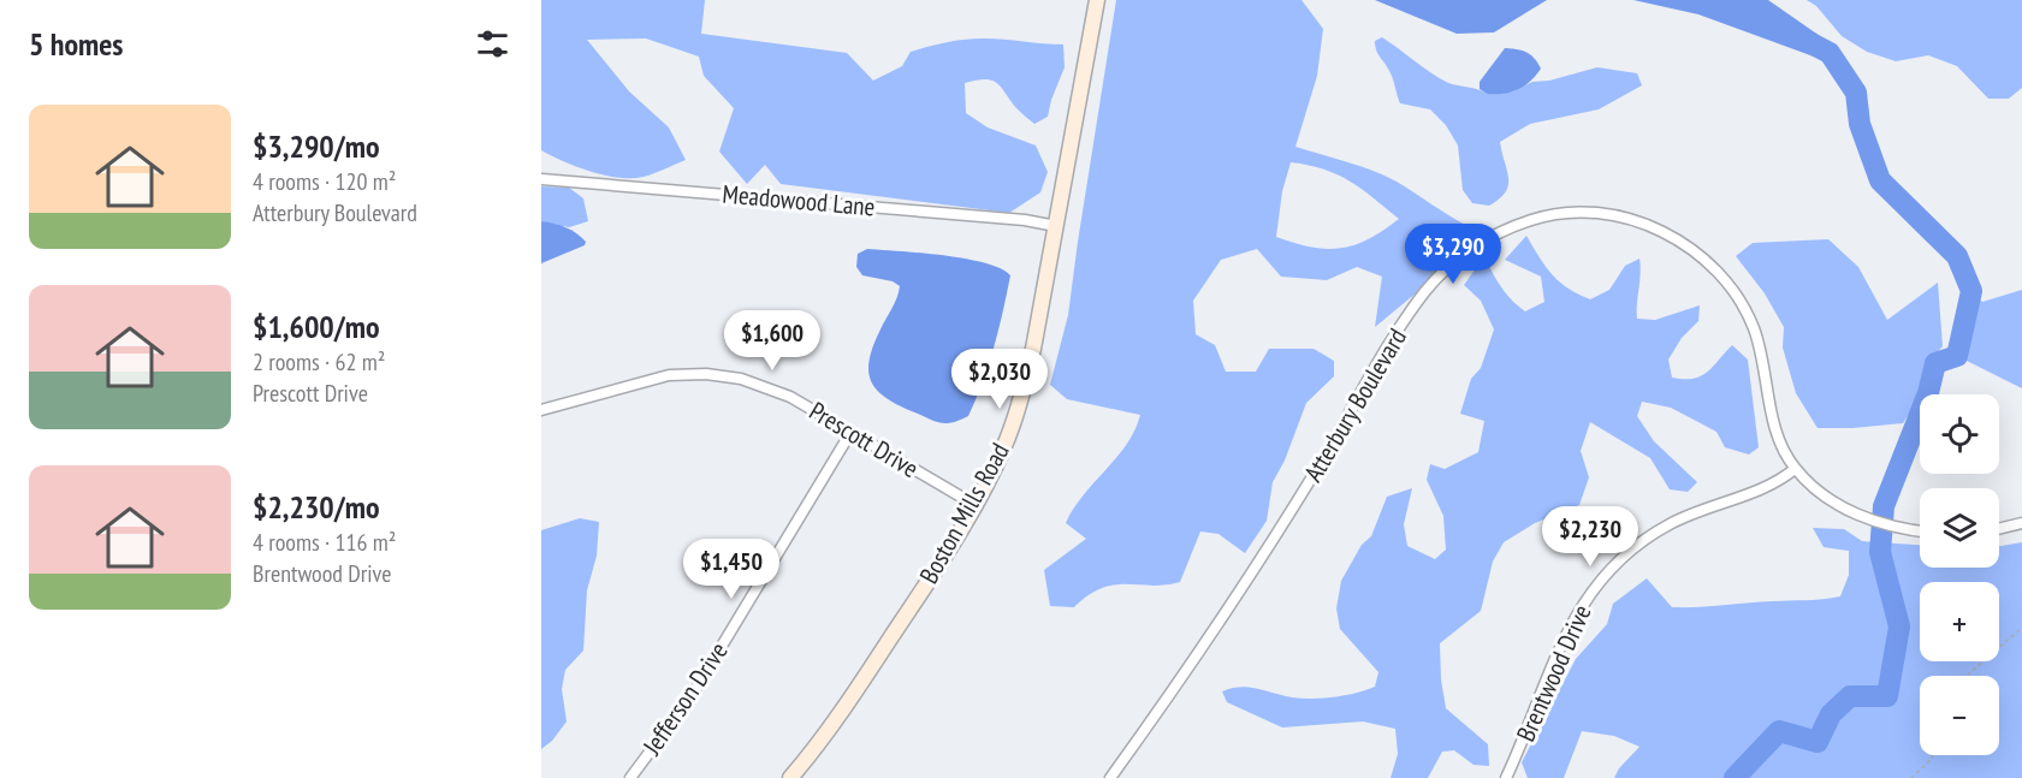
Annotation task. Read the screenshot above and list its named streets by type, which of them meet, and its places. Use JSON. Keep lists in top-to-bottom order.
{
  "streets": {
    "street": [
      "Meadowood Lane",
      "Atterbury Boulevard",
      "Prescott Drive",
      "Boston Mills Road",
      "Brentwood Drive",
      "Jefferson Drive"
    ]
  },
  "crossings": [
    ["Meadowood Lane", "Boston Mills Road"],
    ["Atterbury Boulevard", "Brentwood Drive"],
    ["Prescott Drive", "Boston Mills Road"],
    ["Prescott Drive", "Jefferson Drive"]
  ],
  "page": {
    "heading": "5 homes",
    "list": [
      {
        "name": "$3,290/mo",
        "note": "4 rooms · 120 m² · Atterbury Boulevard"
      },
      {
        "name": "$1,600/mo",
        "note": "2 rooms · 62 m² · Prescott Drive"
      },
      {
        "name": "$2,230/mo",
        "note": "4 rooms · 116 m² · Brentwood Drive"
      }
    ],
    "price": [
      "$3,290",
      "$1,600",
      "$2,030",
      "$2,230",
      "$1,450"
    ],
    "map_buttons": ["+", "−"]
  }
}
